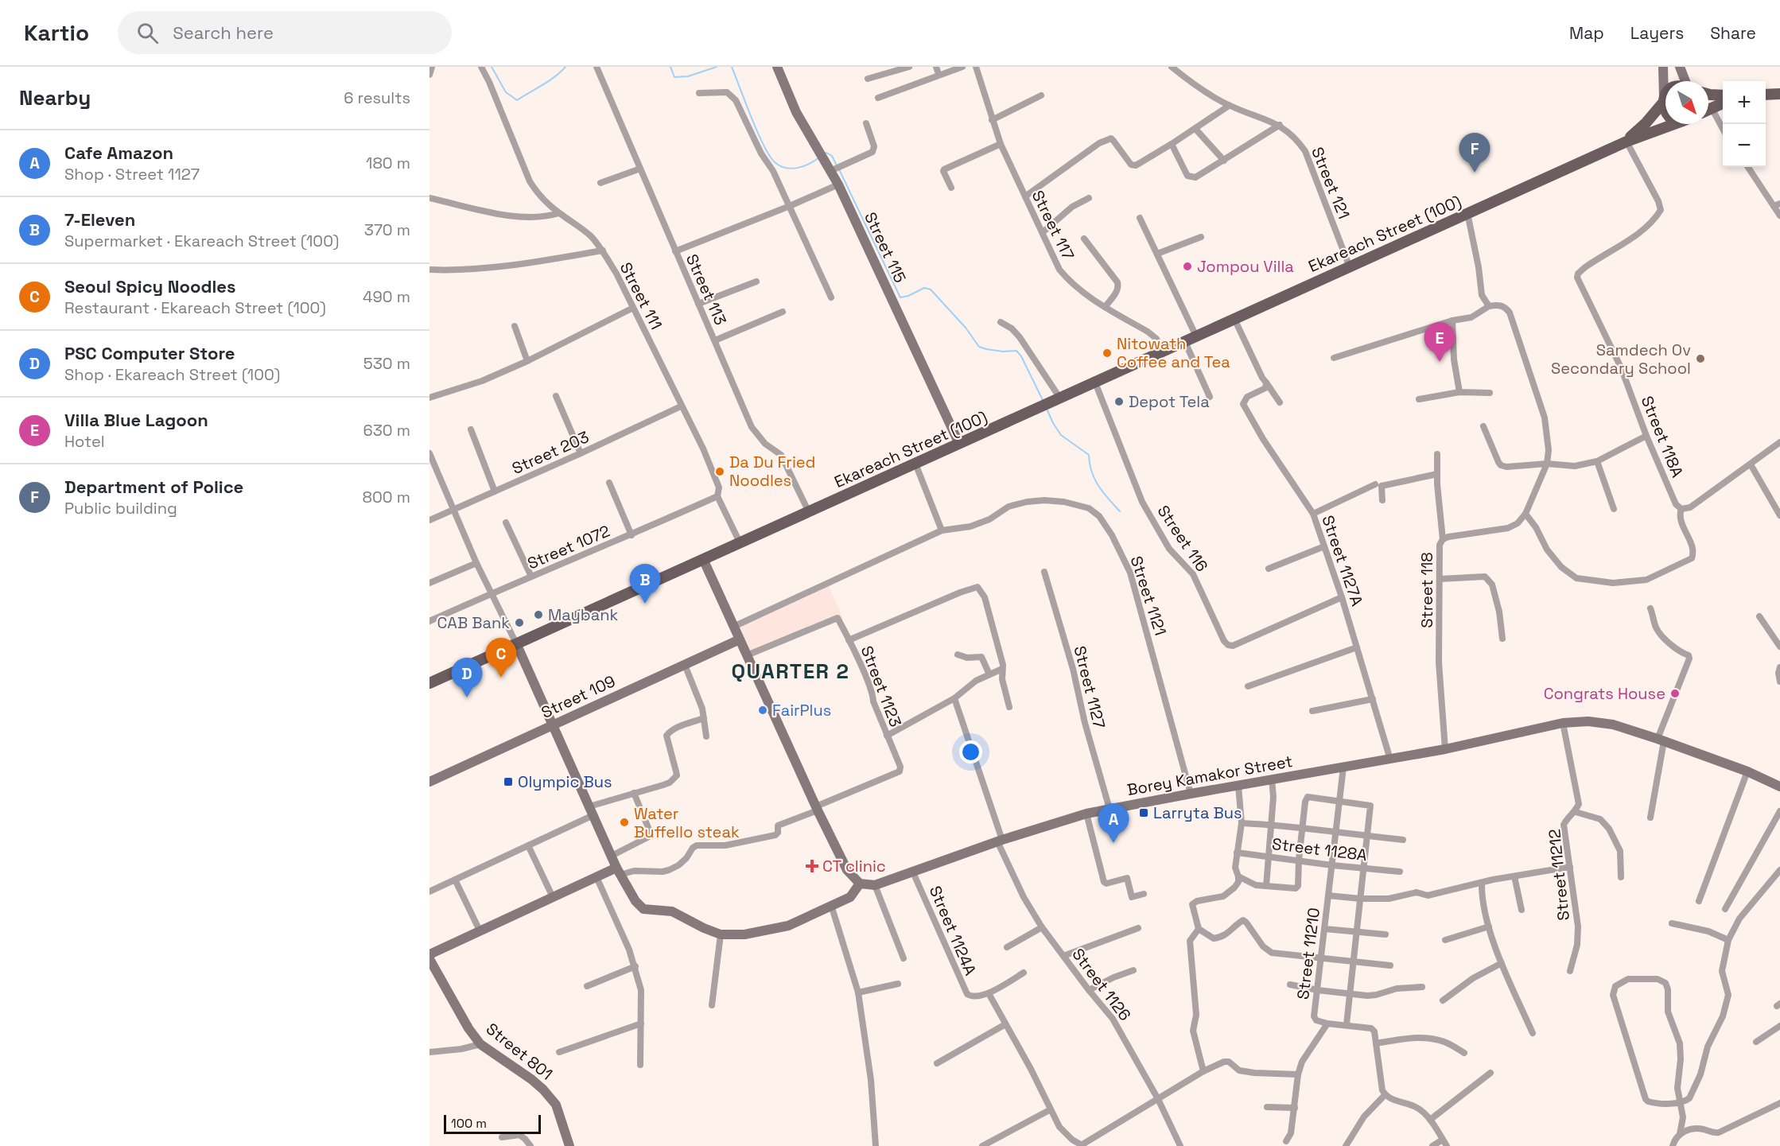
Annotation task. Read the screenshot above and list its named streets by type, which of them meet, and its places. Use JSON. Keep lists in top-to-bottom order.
{
  "streets": {
    "main road": [
      "Ekareach Street (100)",
      "Street 115",
      "Street 109",
      "Borey Kamakor Street",
      "Street 801"
    ],
    "street": [
      "Street 121",
      "Street 117",
      "Street 113",
      "Street 111",
      "Street 118A",
      "Street 203",
      "Street 116",
      "Street 1072",
      "Street 1127A",
      "Street 118",
      "Street 1121",
      "Street 1123",
      "Street 1127",
      "Street 1128A",
      "Street 11212",
      "Street 1124A",
      "Street 11210",
      "Street 1126"
    ]
  },
  "crossings": [
    ["Street 121", "Ekareach Street (100)"],
    ["Street 117", "Ekareach Street (100)"],
    ["Ekareach Street (100)", "Street 115"],
    ["Ekareach Street (100)", "Street 113"],
    ["Ekareach Street (100)", "Street 111"],
    ["Ekareach Street (100)", "Street 118A"],
    ["Ekareach Street (100)", "Street 116"],
    ["Street 111", "Street 203"],
    ["Street 111", "Street 1072"],
    ["Street 116", "Street 1127A"],
    ["Street 1127A", "Borey Kamakor Street"],
    ["Street 118", "Borey Kamakor Street"],
    ["Street 1121", "Borey Kamakor Street"],
    ["Street 1127", "Borey Kamakor Street"],
    ["Borey Kamakor Street", "Street 11212"],
    ["Borey Kamakor Street", "Street 1124A"],
    ["Borey Kamakor Street", "Street 11210"],
    ["Borey Kamakor Street", "Street 1126"],
    ["Street 1128A", "Street 11210"]
  ],
  "districts": ["QUARTER 2"],
  "places": {
    "other": [
      "Jompou Villa",
      "Nitowath Coffee and Tea",
      "Samdech Ov Secondary School",
      "Depot Tela",
      "Da Du Fried Noodles",
      "Maybank",
      "CAB Bank",
      "Congrats House",
      "FairPlus",
      "Water Buffello steak"
    ],
    "transit": ["Olympic Bus", "Larryta Bus"],
    "health": ["CT clinic"]
  },
  "scale_bar": "100 m",
  "north": "bottom right",
  "page": {
    "header": "Kartio",
    "search": "Search here",
    "nav": ["Map", "Layers", "Share"],
    "heading": ["Nearby", "6 results"],
    "map_buttons": ["+", "−"],
    "list": [
      {
        "mark": "A",
        "name": "Cafe Amazon",
        "note": "Shop · Street 1127",
        "value": "180 m"
      },
      {
        "mark": "B",
        "name": "7-Eleven",
        "note": "Supermarket · Ekareach Street (100)",
        "value": "370 m"
      },
      {
        "mark": "C",
        "name": "Seoul Spicy Noodles",
        "note": "Restaurant · Ekareach Street (100)",
        "value": "490 m"
      },
      {
        "mark": "D",
        "name": "PSC Computer Store",
        "note": "Shop · Ekareach Street (100)",
        "value": "530 m"
      },
      {
        "mark": "E",
        "name": "Villa Blue Lagoon",
        "note": "Hotel",
        "value": "630 m"
      },
      {
        "mark": "F",
        "name": "Department of Police",
        "note": "Public building",
        "value": "800 m"
      }
    ],
    "pins": [
      "F",
      "E",
      "B",
      "C",
      "D",
      "A"
    ],
    "scale": "100 m"
  }
}
